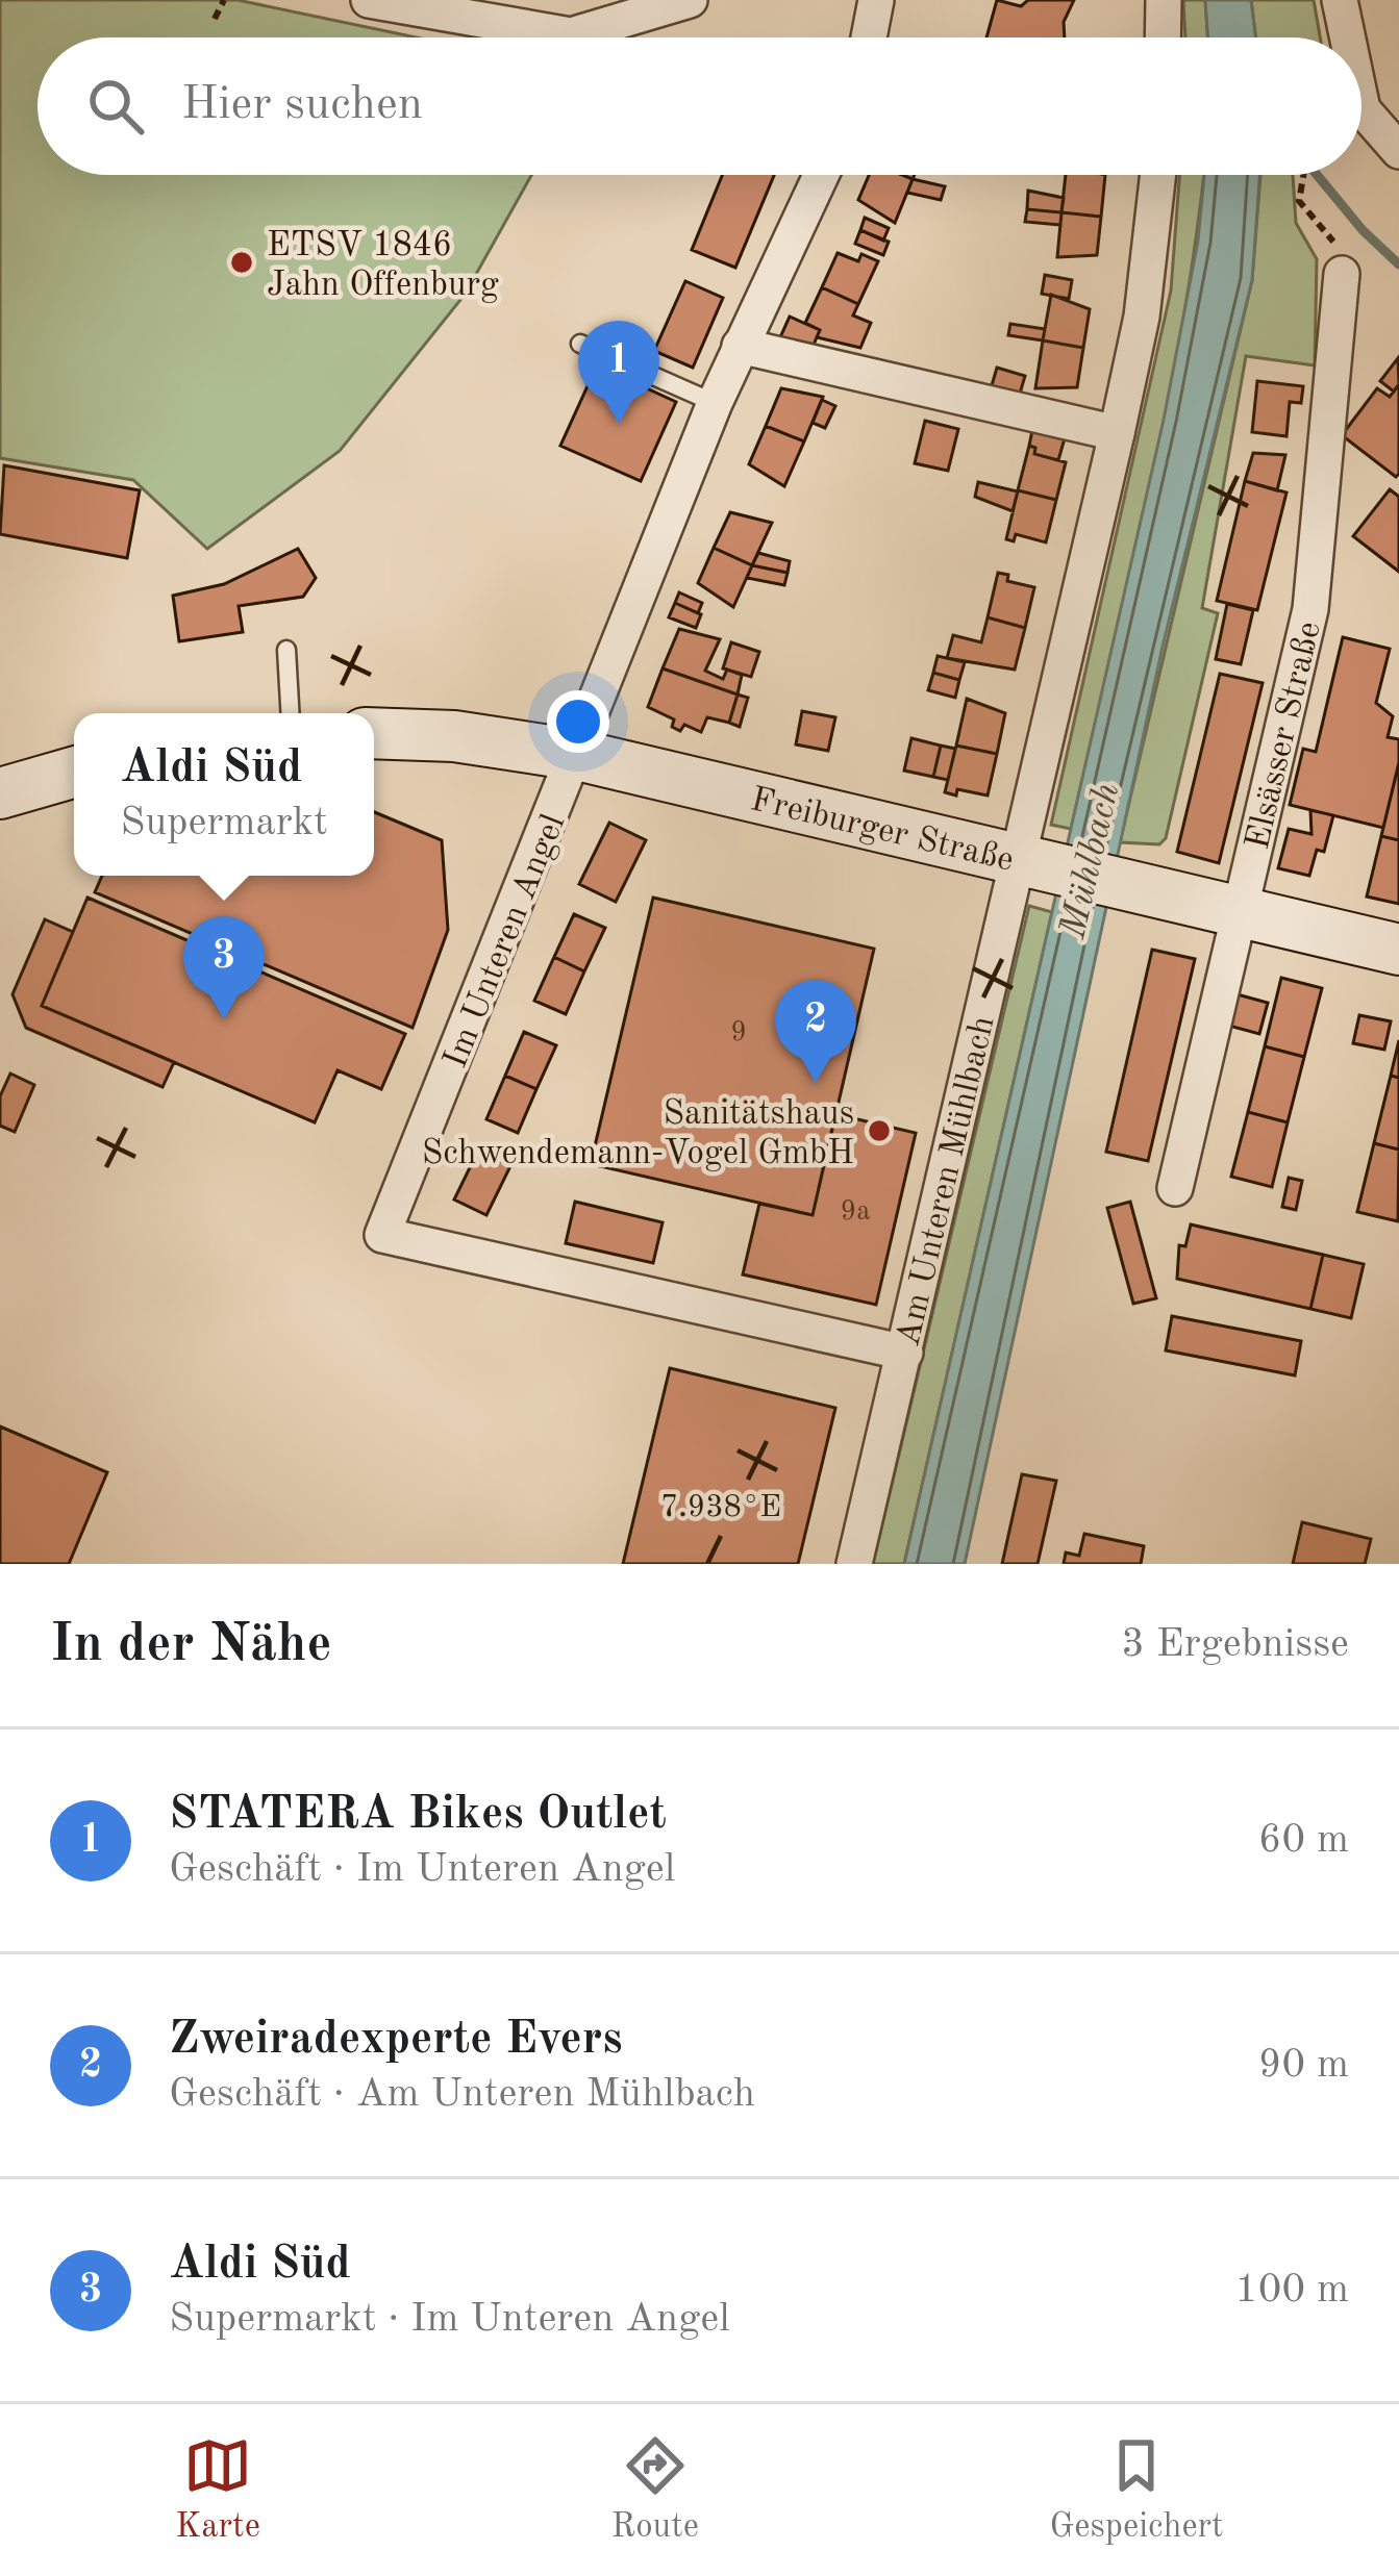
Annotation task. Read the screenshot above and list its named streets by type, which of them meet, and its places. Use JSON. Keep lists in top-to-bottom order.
{
  "streets": {
    "main road": ["Freiburger Straße"],
    "street": ["Elsässer Straße", "Im Unteren Angel", "Am Unteren Mühlbach"]
  },
  "crossings": [
    ["Elsässer Straße", "Freiburger Straße"],
    ["Freiburger Straße", "Im Unteren Angel"],
    ["Freiburger Straße", "Am Unteren Mühlbach"],
    ["Im Unteren Angel", "Am Unteren Mühlbach"]
  ],
  "water": ["Mühlbach"],
  "places": ["ETSV 1846 Jahn Offenburg", "Sanitätshaus Schwendemann-Vogel GmbH"],
  "house_numbers": ["9", "9a"],
  "page": {
    "search": "Hier suchen",
    "pins": ["1", "3", "2"],
    "popup": ["Aldi Süd", "Supermarkt"],
    "heading": ["In der Nähe", "3 Ergebnisse"],
    "list": [
      {
        "mark": "1",
        "name": "STATERA Bikes Outlet",
        "note": "Geschäft · Im Unteren Angel",
        "value": "60 m"
      },
      {
        "mark": "2",
        "name": "Zweiradexperte Evers",
        "note": "Geschäft · Am Unteren Mühlbach",
        "value": "90 m"
      },
      {
        "mark": "3",
        "name": "Aldi Süd",
        "note": "Supermarkt · Im Unteren Angel",
        "value": "100 m"
      }
    ],
    "nav": ["Karte", "Route", "Gespeichert"]
  },
  "coordinates": ["7.938°E"]
}
